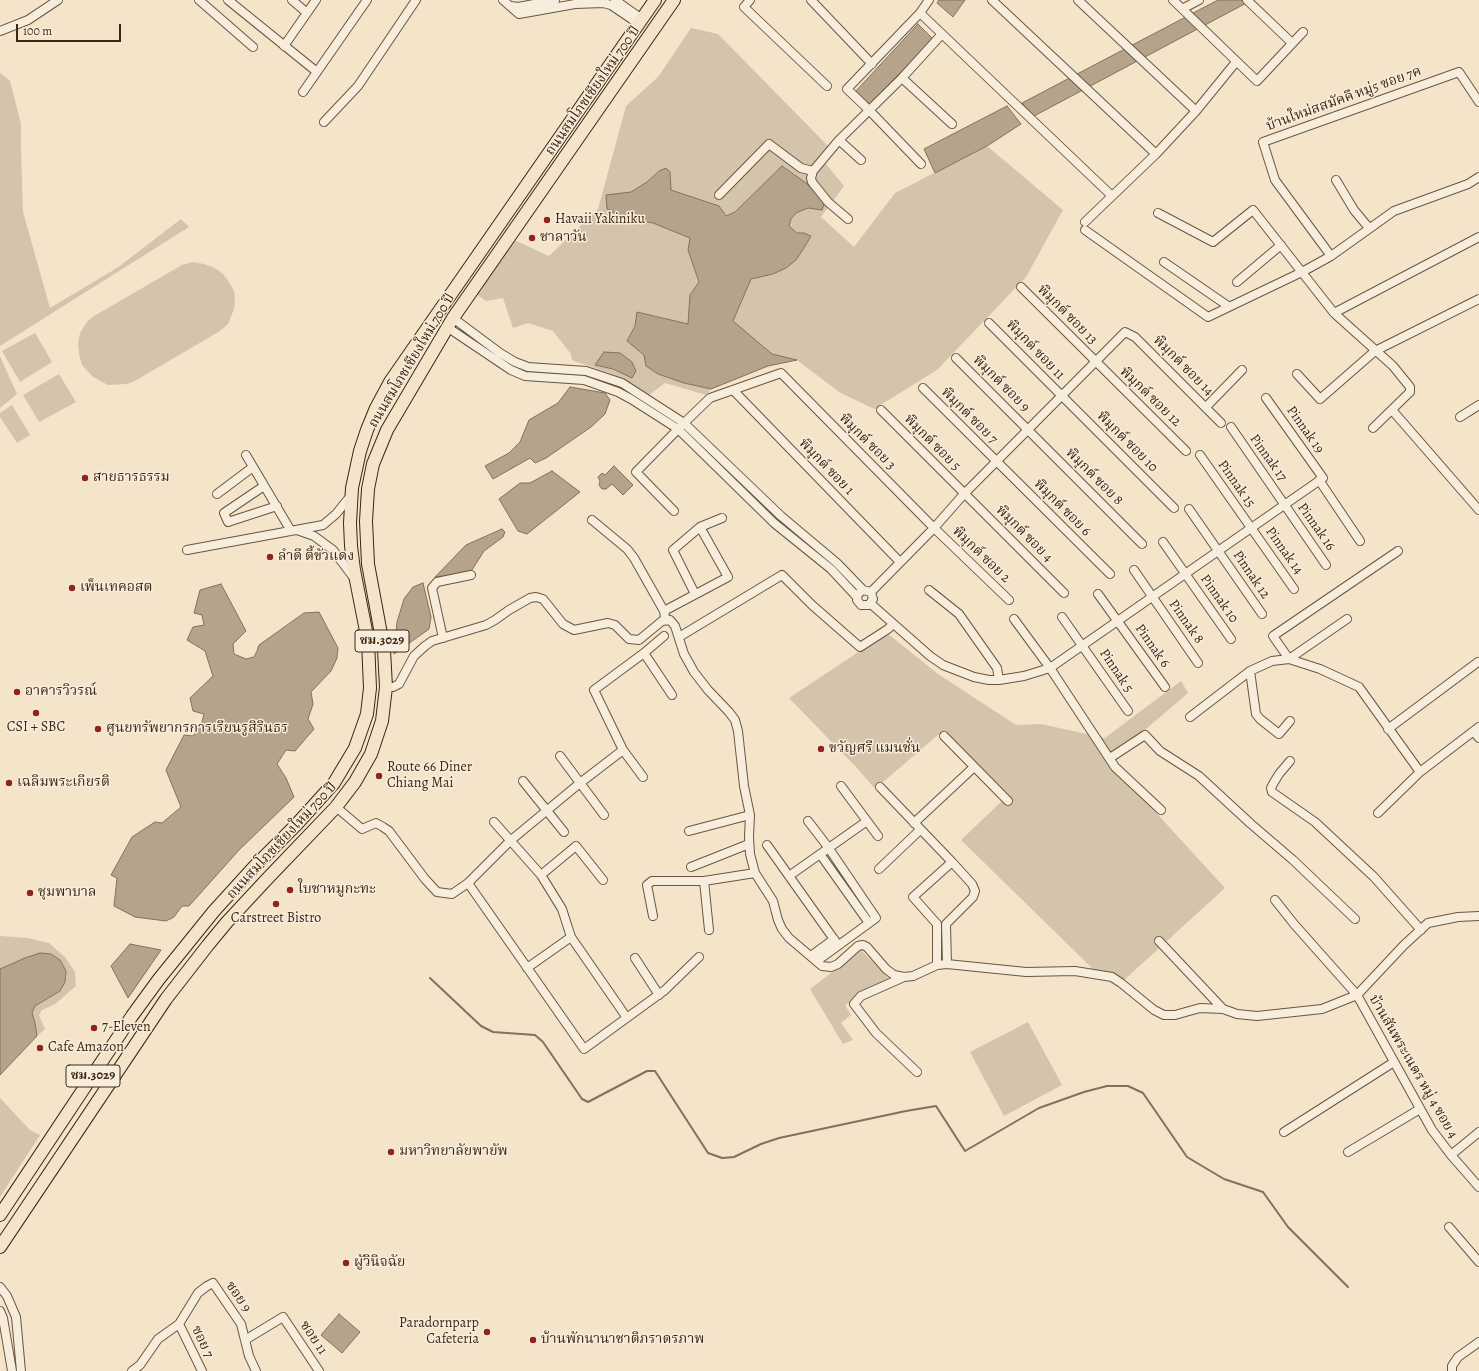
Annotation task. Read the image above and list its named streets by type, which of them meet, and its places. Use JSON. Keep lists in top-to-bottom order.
{
  "streets": {
    "main road": ["ถนนสมโภชเชียงใหม่ 700 ปี", "ชม.3029"],
    "street": [
      "บ้านใหม่สสมัคคี หมู่5 ซอย 7ค",
      "พิมุกต์ ซอย 13",
      "พิมุกต์ ซอย 11",
      "พิมุกต์ ซอย 14",
      "พิมุกต์ ซอย 9",
      "พิมุกต์ ซอย 12",
      "พิมุกต์ ซอย 7",
      "Pinnak 19",
      "พิมุกต์ ซอย 3",
      "พิมุกต์ ซอย 10",
      "พิมุกต์ ซอย 5",
      "Pinnak 17",
      "พิมุกต์ ซอย 1",
      "พิมุกต์ ซอย 8",
      "Pinnak 15",
      "พิมุกต์ ซอย 6",
      "Pinnak 16",
      "พิมุกต์ ซอย 4",
      "Pinnak 14",
      "พิมุกต์ ซอย 2",
      "Pinnak 12",
      "Pinnak 10",
      "Pinnak 8",
      "Pinnak 6",
      "Pinnak 5",
      "บ้านสันพระเนตร หมู่ 4 ซอย 4",
      "ซอย 9",
      "ซอย 11",
      "ซอย 7"
    ]
  },
  "crossings": [
    ["พิมุกต์ ซอย 13", "พิมุกต์ ซอย 14"],
    ["พิมุกต์ ซอย 13", "พิมุกต์ ซอย 12"],
    ["พิมุกต์ ซอย 11", "พิมุกต์ ซอย 10"],
    ["พิมุกต์ ซอย 14", "พิมุกต์ ซอย 12"],
    ["พิมุกต์ ซอย 9", "พิมุกต์ ซอย 8"],
    ["พิมุกต์ ซอย 7", "พิมุกต์ ซอย 6"],
    ["พิมุกต์ ซอย 3", "พิมุกต์ ซอย 1"],
    ["พิมุกต์ ซอย 3", "พิมุกต์ ซอย 2"],
    ["พิมุกต์ ซอย 5", "พิมุกต์ ซอย 4"],
    ["Pinnak 17", "Pinnak 16"],
    ["Pinnak 15", "Pinnak 14"],
    ["ซอย 9", "ซอย 11"],
    ["ซอย 9", "ซอย 7"]
  ],
  "places": [
    "Havaii Yakiniku",
    "ชาลาวัน",
    "สายธารธรรม",
    "ลำดี ตี้ขัวแดง",
    "เพ็นเทคอสต",
    "อาคารวิวรณ์",
    "CSI + SBC",
    "ศูนยทรัพยากรการเรียนรูสิรินธร",
    "ขวัญศรี แมนชั่น",
    "Route 66 Diner Chiang Mai",
    "เฉลิมพระเกียรติ",
    "ใบชาหมูกะทะ",
    "ชุมพาบาล",
    "Carstreet Bistro",
    "7-Eleven",
    "Cafe Amazon",
    "มหาวิทยาลัยพายัพ",
    "ผัูวินิจฉัย",
    "Paradornparp Cafeteria",
    "บ้านพักนานาชาติภราดรภาพ"
  ],
  "scale_bar": "100 m"
}
